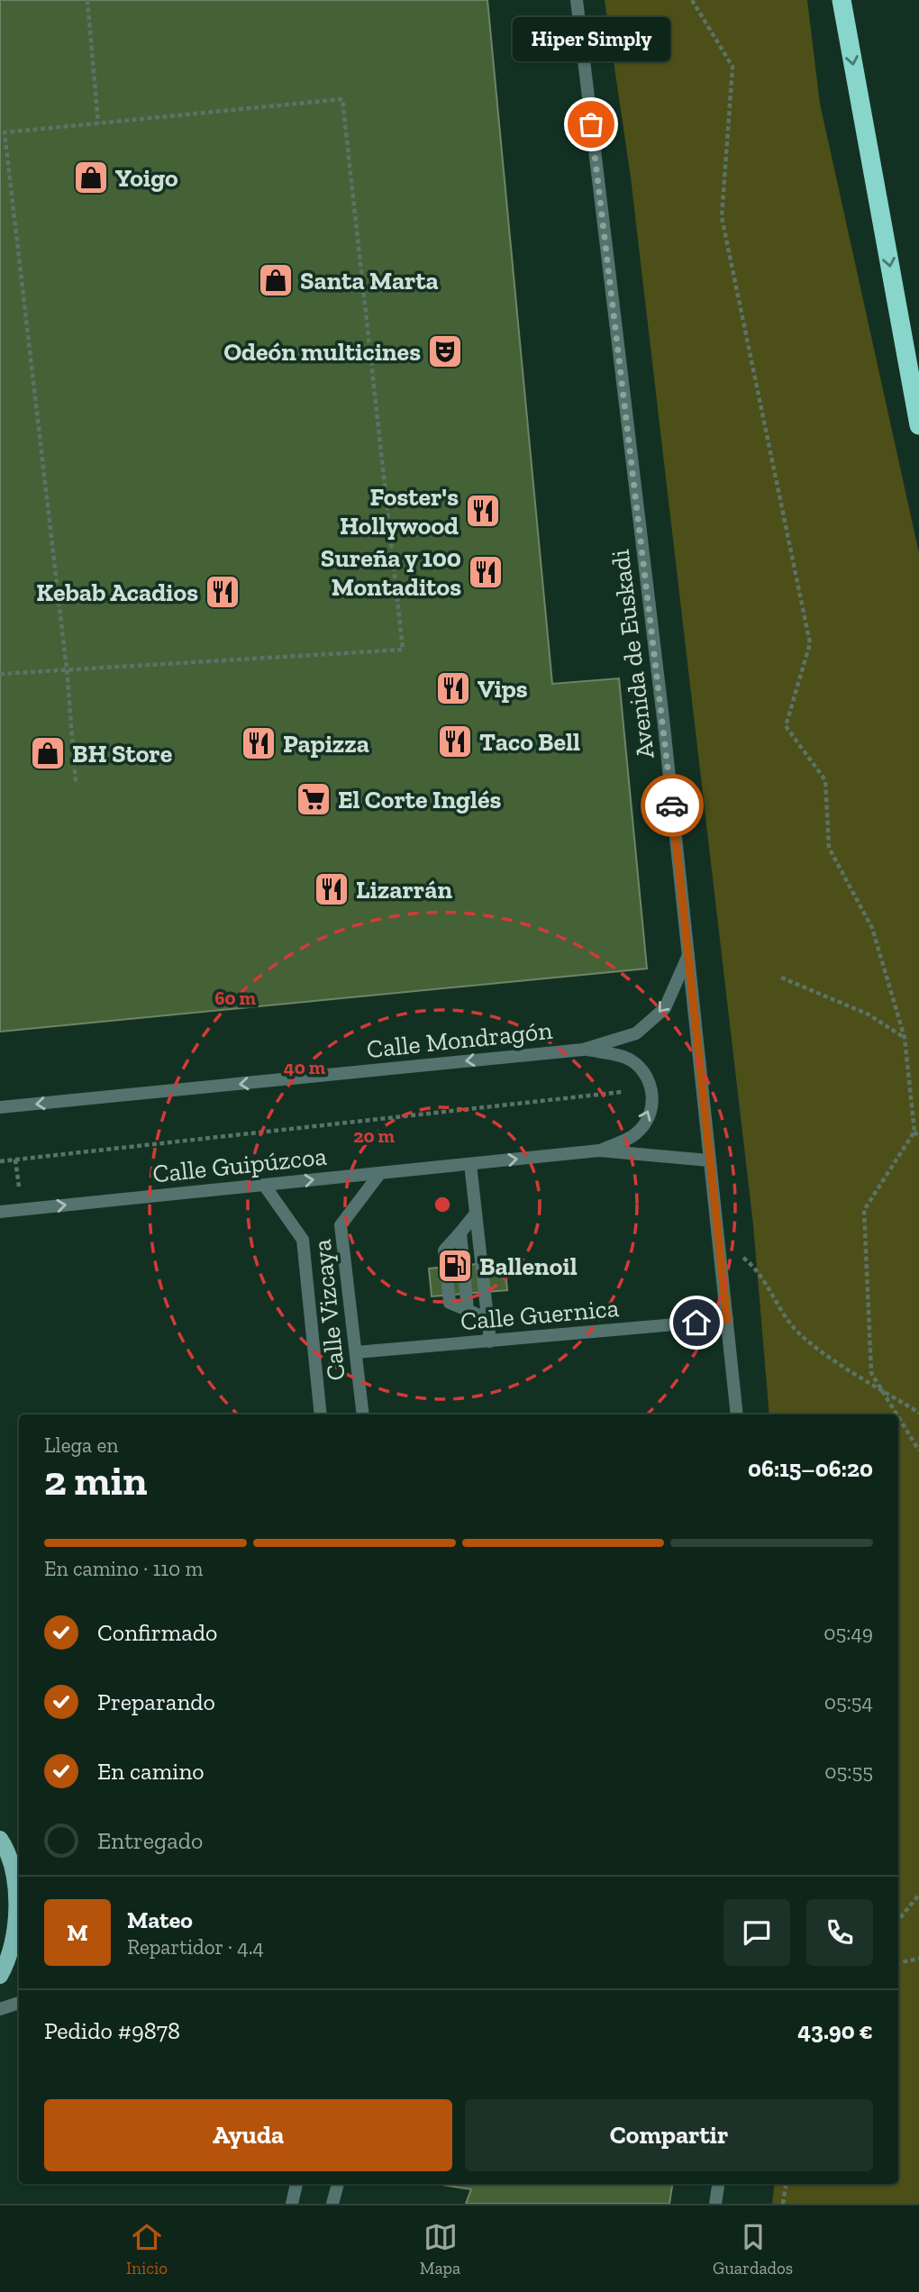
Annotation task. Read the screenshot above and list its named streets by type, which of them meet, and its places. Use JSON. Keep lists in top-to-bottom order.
{
  "streets": {
    "street": [
      "Avenida de Euskadi",
      "Calle Mondragón",
      "Calle Guipúzcoa",
      "Calle Vizcaya",
      "Calle Guernica"
    ]
  },
  "crossings": [
    ["Avenida de Euskadi", "Calle Mondragón"],
    ["Avenida de Euskadi", "Calle Guipúzcoa"],
    ["Avenida de Euskadi", "Calle Guernica"],
    ["Calle Guipúzcoa", "Calle Vizcaya"],
    ["Calle Vizcaya", "Calle Guernica"]
  ],
  "one_way": ["Calle Mondragón", "Calle Guipúzcoa"],
  "places": {
    "other": ["Hiper Simply"],
    "shop": ["Yoigo", "Santa Marta", "BH Store"],
    "theatre": ["Odeón multicines"],
    "restaurant": [
      "Foster's Hollywood",
      "Sureña y 100 Montaditos",
      "Kebab Acadios",
      "Vips",
      "Taco Bell",
      "Papizza",
      "Lizarrán"
    ],
    "supermarket": ["El Corte Inglés"],
    "fuel station": ["Ballenoil"]
  },
  "page": {
    "bubble": "Hiper Simply",
    "heading": ["2 min", "Llega en", "06:15–06:20"],
    "panel": [
      "Mateo",
      "Repartidor · 4.4",
      "Pedido #9878",
      "43.90 €"
    ],
    "bar": "En camino · 110 m",
    "list": [
      ["Confirmado", "05:49"],
      ["Preparando", "05:54"],
      ["En camino", "05:55"],
      "Entregado"
    ],
    "round": "M",
    "buttons": ["Ayuda", "Compartir"],
    "tabs": ["Inicio", "Mapa", "Guardados"]
  },
  "rings": ["60 m", "40 m", "20 m"]
}
